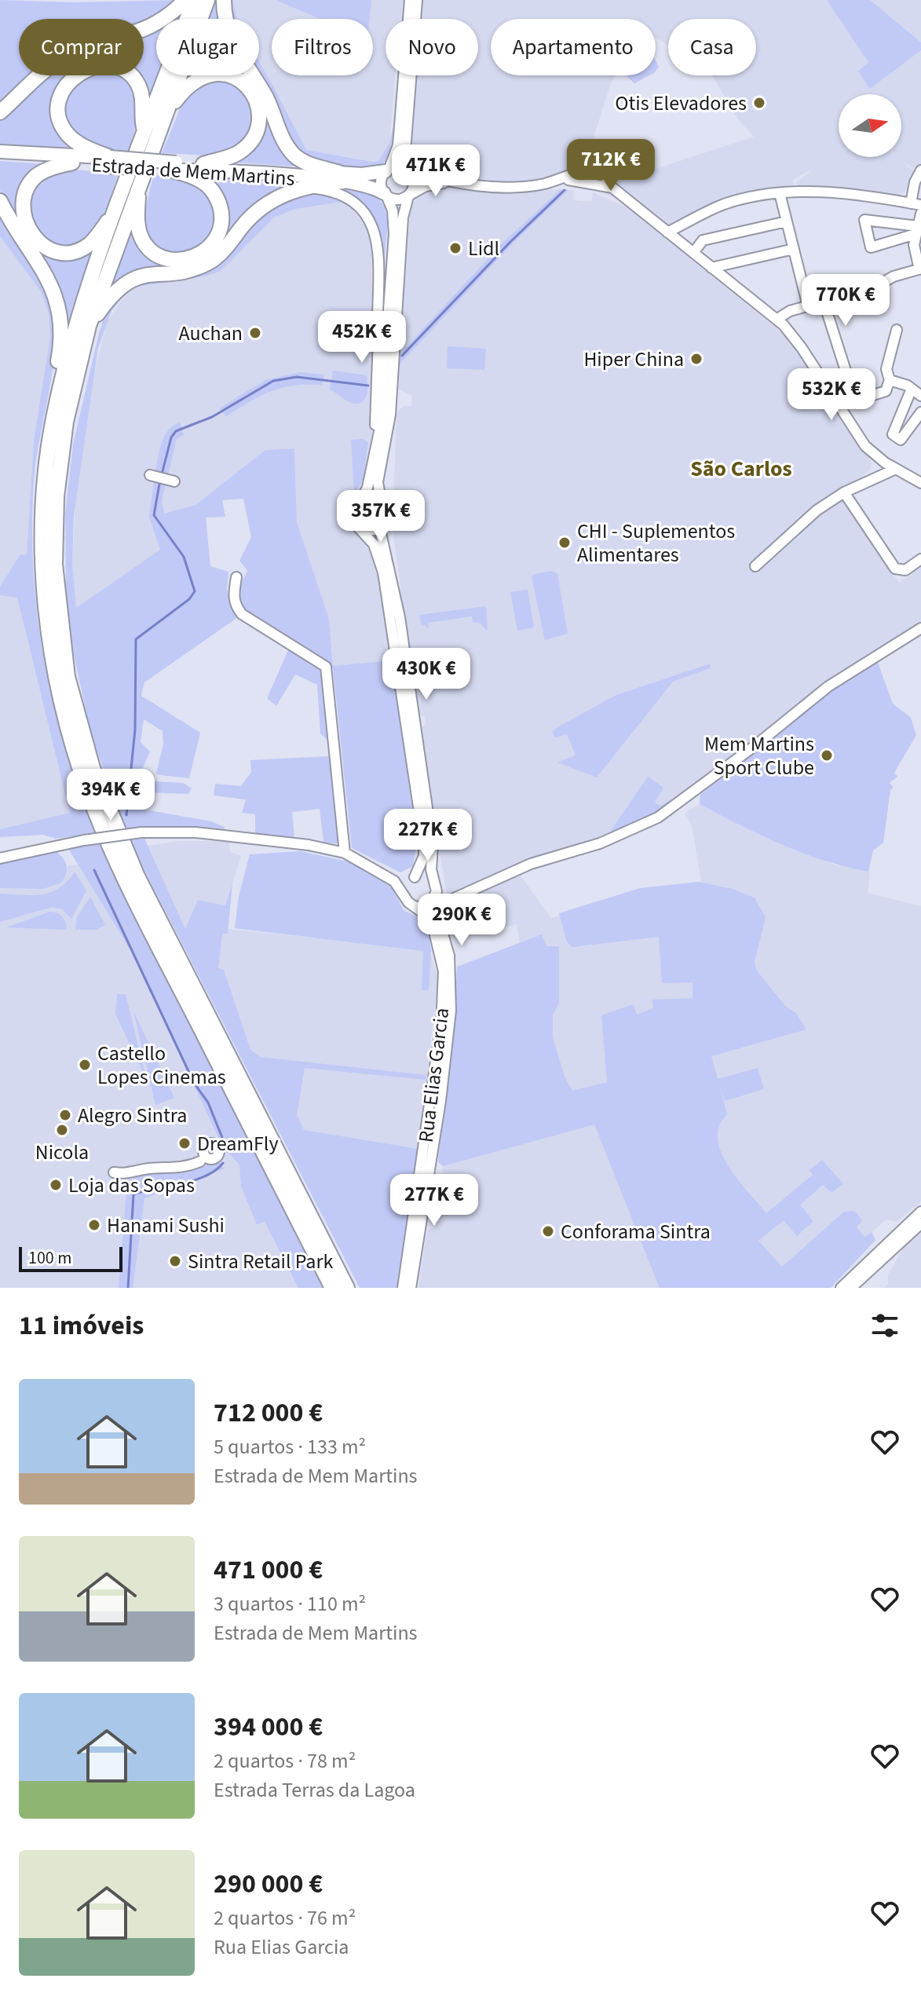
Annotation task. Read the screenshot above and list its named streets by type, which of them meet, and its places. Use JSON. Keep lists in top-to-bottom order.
{
  "streets": {
    "main road": ["Estrada de Mem Martins"],
    "street": ["Rua Elias Garcia"]
  },
  "districts": ["São Carlos"],
  "places": [
    "Otis Elevadores",
    "Lidl",
    "Auchan",
    "Hiper China",
    "CHI - Suplementos Alimentares",
    "Mem Martins Sport Clube",
    "Castello Lopes Cinemas",
    "Alegro Sintra",
    "Nicola",
    "DreamFly",
    "Loja das Sopas",
    "Hanami Sushi",
    "Conforama Sintra",
    "Sintra Retail Park"
  ],
  "scale_bar": "100 m",
  "north": "right",
  "page": {
    "chip": [
      "Comprar",
      "Alugar",
      "Filtros",
      "Novo",
      "Apartamento",
      "Casa"
    ],
    "price": [
      "712K €",
      "471K €",
      "770K €",
      "452K €",
      "532K €",
      "357K €",
      "430K €",
      "394K €",
      "227K €",
      "290K €",
      "277K €"
    ],
    "scale": "100 m",
    "heading": "11 imóveis",
    "list": [
      {
        "name": "712 000 €",
        "note": "5 quartos · 133 m² · Estrada de Mem Martins"
      },
      {
        "name": "471 000 €",
        "note": "3 quartos · 110 m² · Estrada de Mem Martins"
      },
      {
        "name": "394 000 €",
        "note": "2 quartos · 78 m² · Estrada Terras da Lagoa"
      },
      {
        "name": "290 000 €",
        "note": "2 quartos · 76 m² · Rua Elias Garcia"
      }
    ]
  }
}
